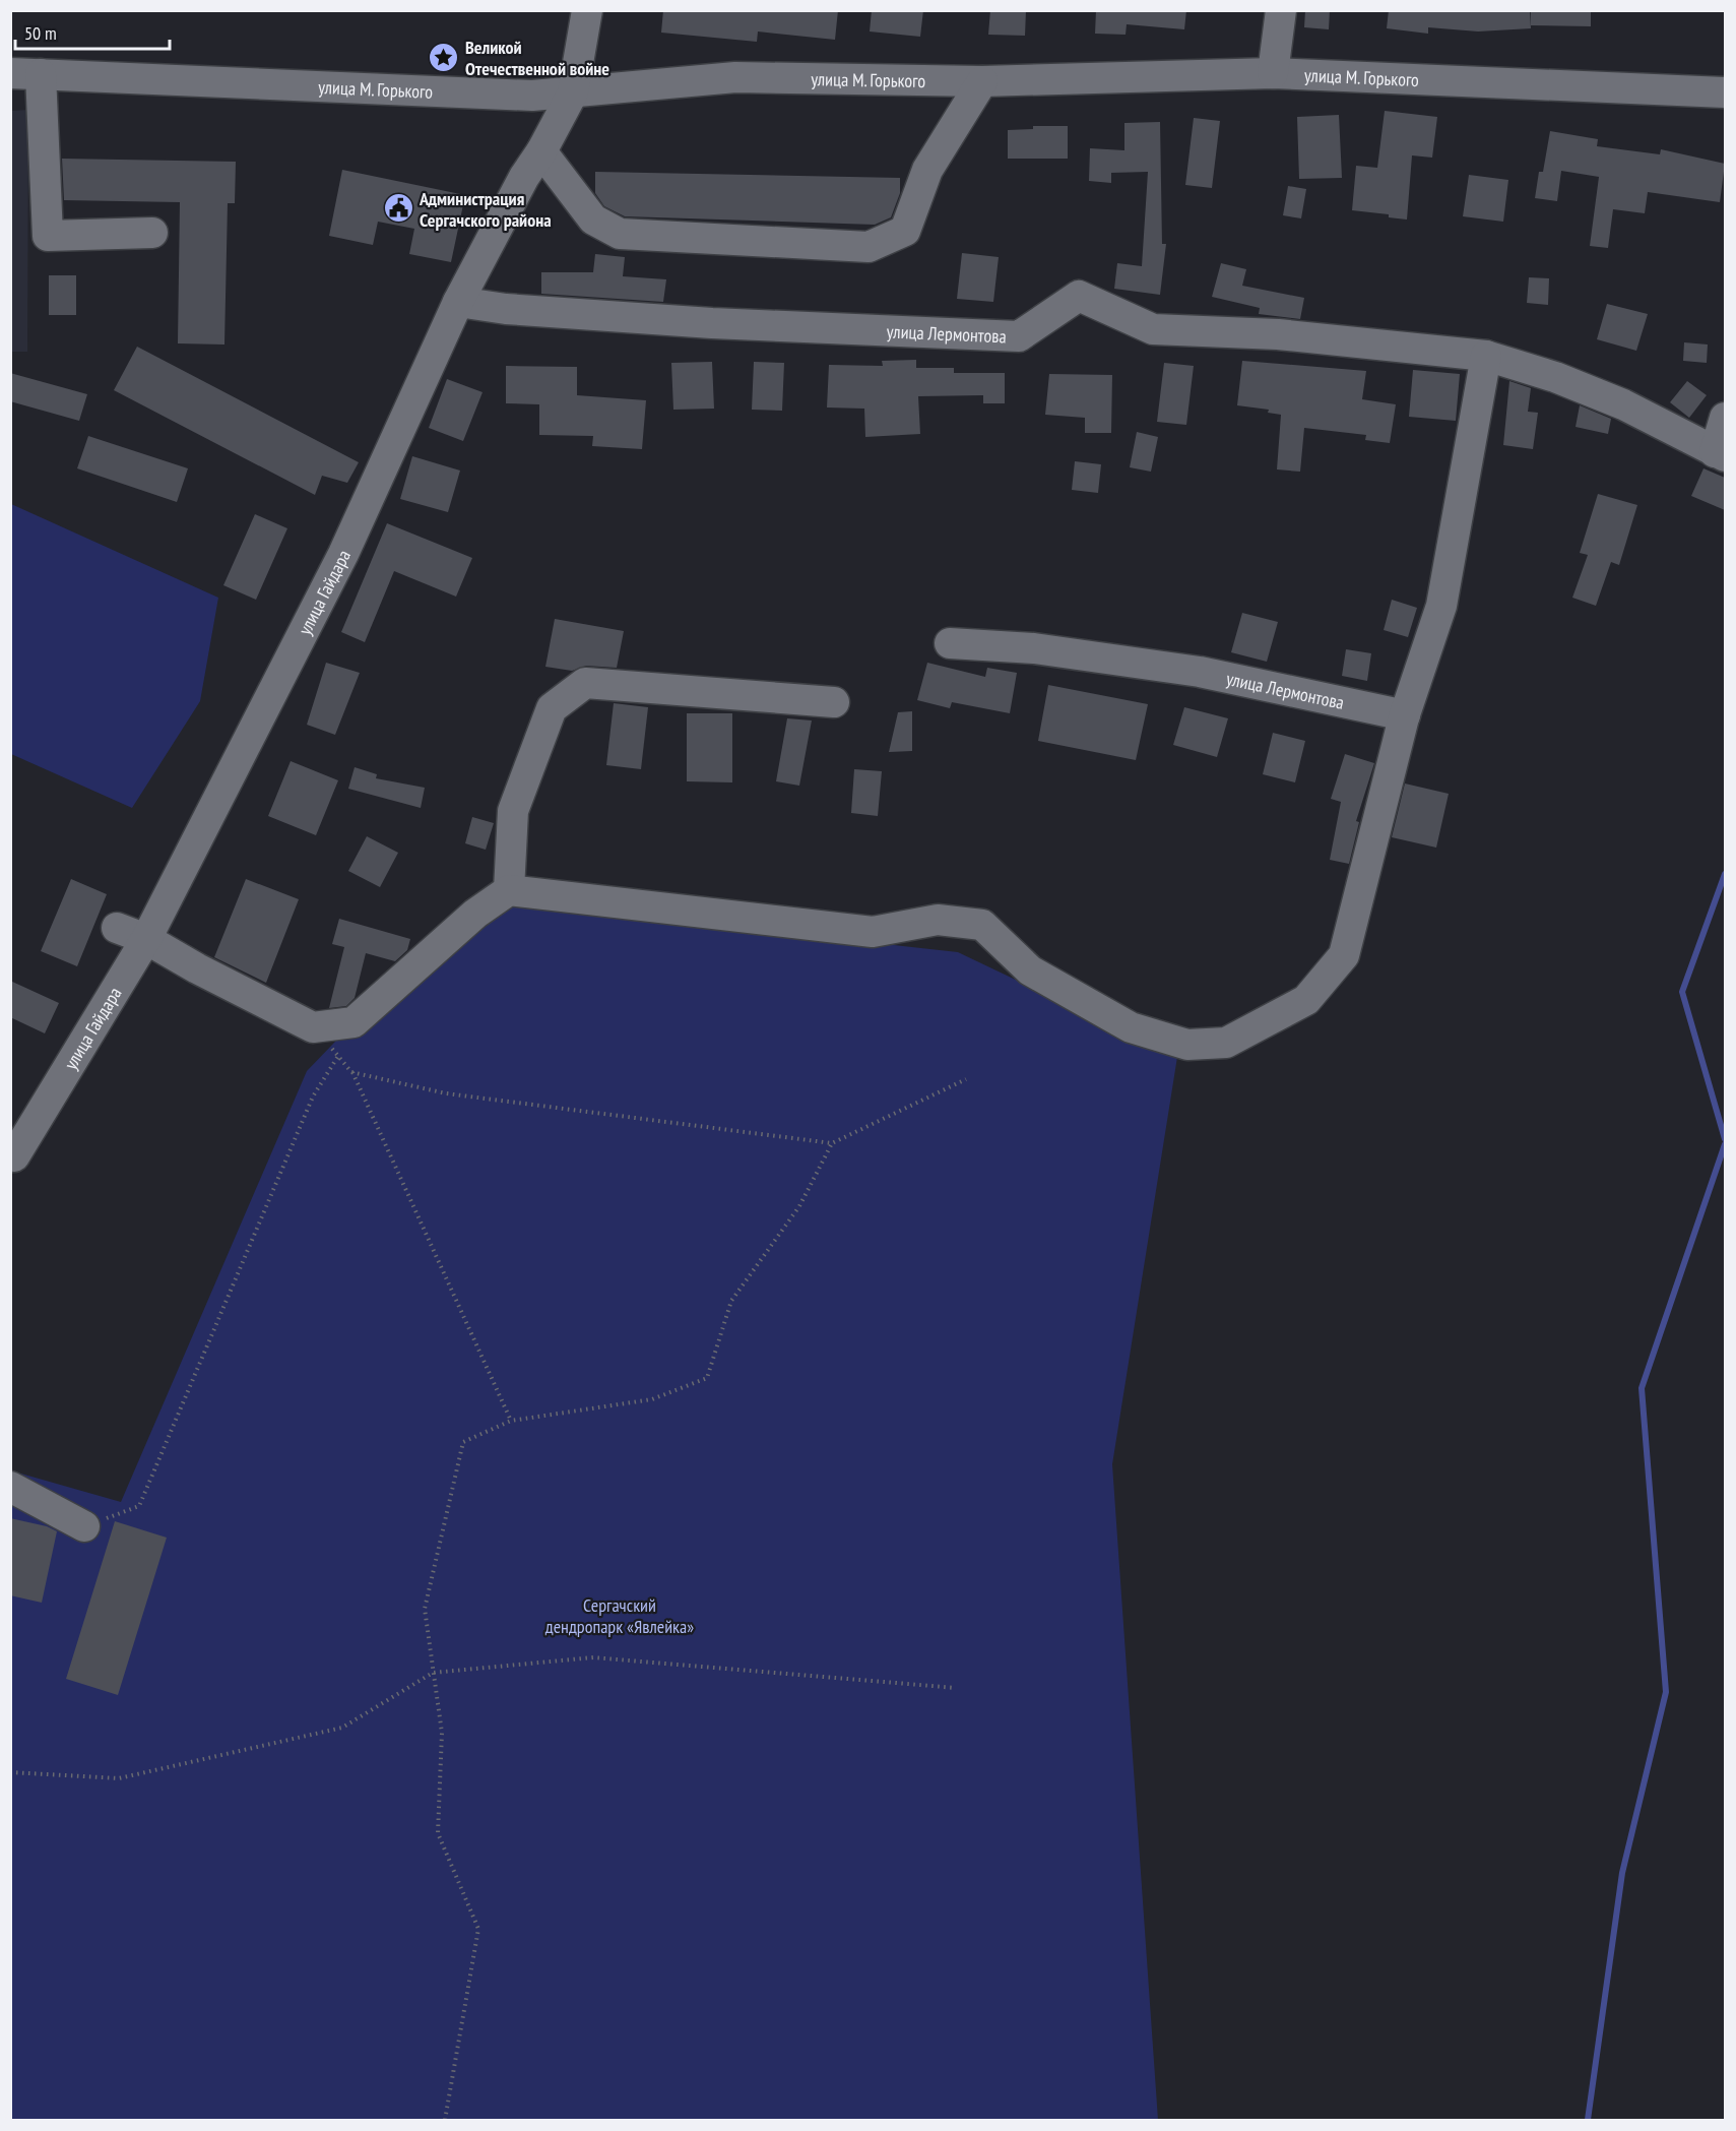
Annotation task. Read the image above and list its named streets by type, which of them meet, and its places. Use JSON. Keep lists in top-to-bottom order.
{
  "streets": {
    "street": ["улица М. Горького", "улица Лермонтова", "улица Гайдара"]
  },
  "crossings": [
    ["улица М. Горького", "улица Гайдара"],
    ["улица Лермонтова", "улица Гайдара"]
  ],
  "parks": ["Сергачский дендропарк «Явлейка»"],
  "places": {
    "place": ["Великой Отечественной войне"],
    "public building": ["Администрация Сергачского района"]
  },
  "scale_bar": "50 m"
}
